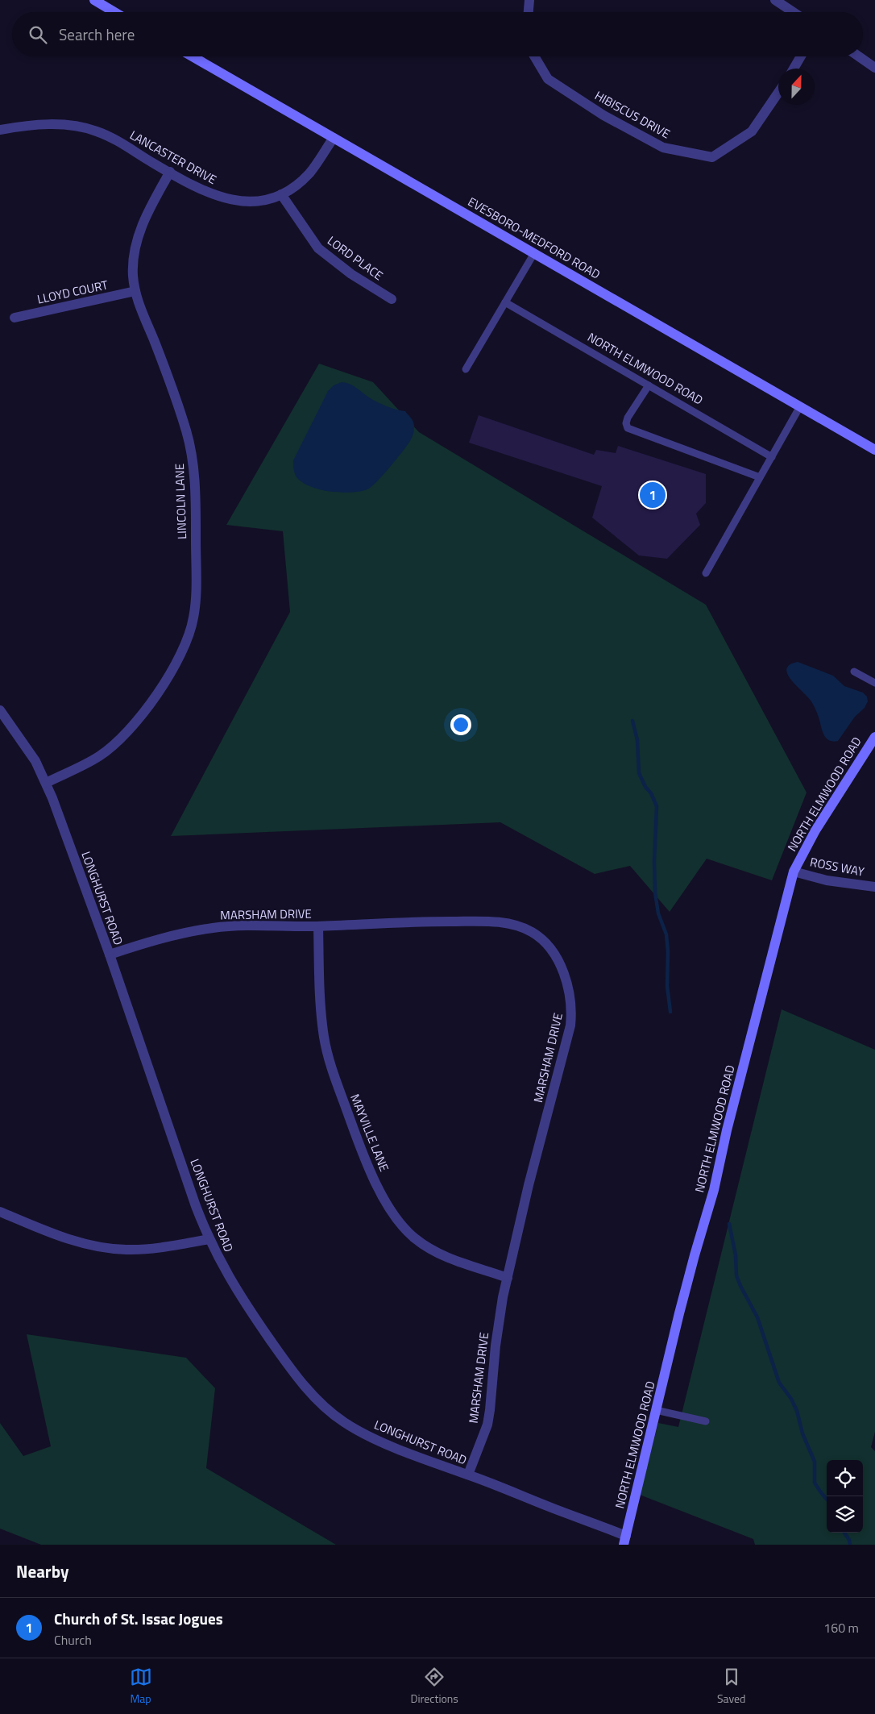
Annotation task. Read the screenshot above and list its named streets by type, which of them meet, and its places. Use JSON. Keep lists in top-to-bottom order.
{
  "streets": {
    "street": [
      "HIBISCUS DRIVE",
      "LANCASTER DRIVE",
      "EVESBORO-MEDFORD ROAD",
      "LORD PLACE",
      "LLOYD COURT",
      "NORTH ELMWOOD ROAD",
      "LINCOLN LANE",
      "ROSS WAY",
      "LONGHURST ROAD",
      "MARSHAM DRIVE",
      "MAYVILLE LANE"
    ]
  },
  "crossings": [
    ["LANCASTER DRIVE", "EVESBORO-MEDFORD ROAD"],
    ["LANCASTER DRIVE", "LORD PLACE"],
    ["LANCASTER DRIVE", "LINCOLN LANE"],
    ["LLOYD COURT", "LINCOLN LANE"],
    ["NORTH ELMWOOD ROAD", "ROSS WAY"],
    ["NORTH ELMWOOD ROAD", "LONGHURST ROAD"],
    ["LINCOLN LANE", "LONGHURST ROAD"],
    ["LONGHURST ROAD", "MARSHAM DRIVE"],
    ["MARSHAM DRIVE", "MAYVILLE LANE"]
  ],
  "north": "top",
  "page": {
    "search": "Search here",
    "pins": "1",
    "heading": "Nearby",
    "list": [
      {
        "mark": "1",
        "name": "Church of St. Issac Jogues",
        "note": "Church",
        "value": "160 m"
      }
    ],
    "nav": ["Map", "Directions", "Saved"]
  }
}
